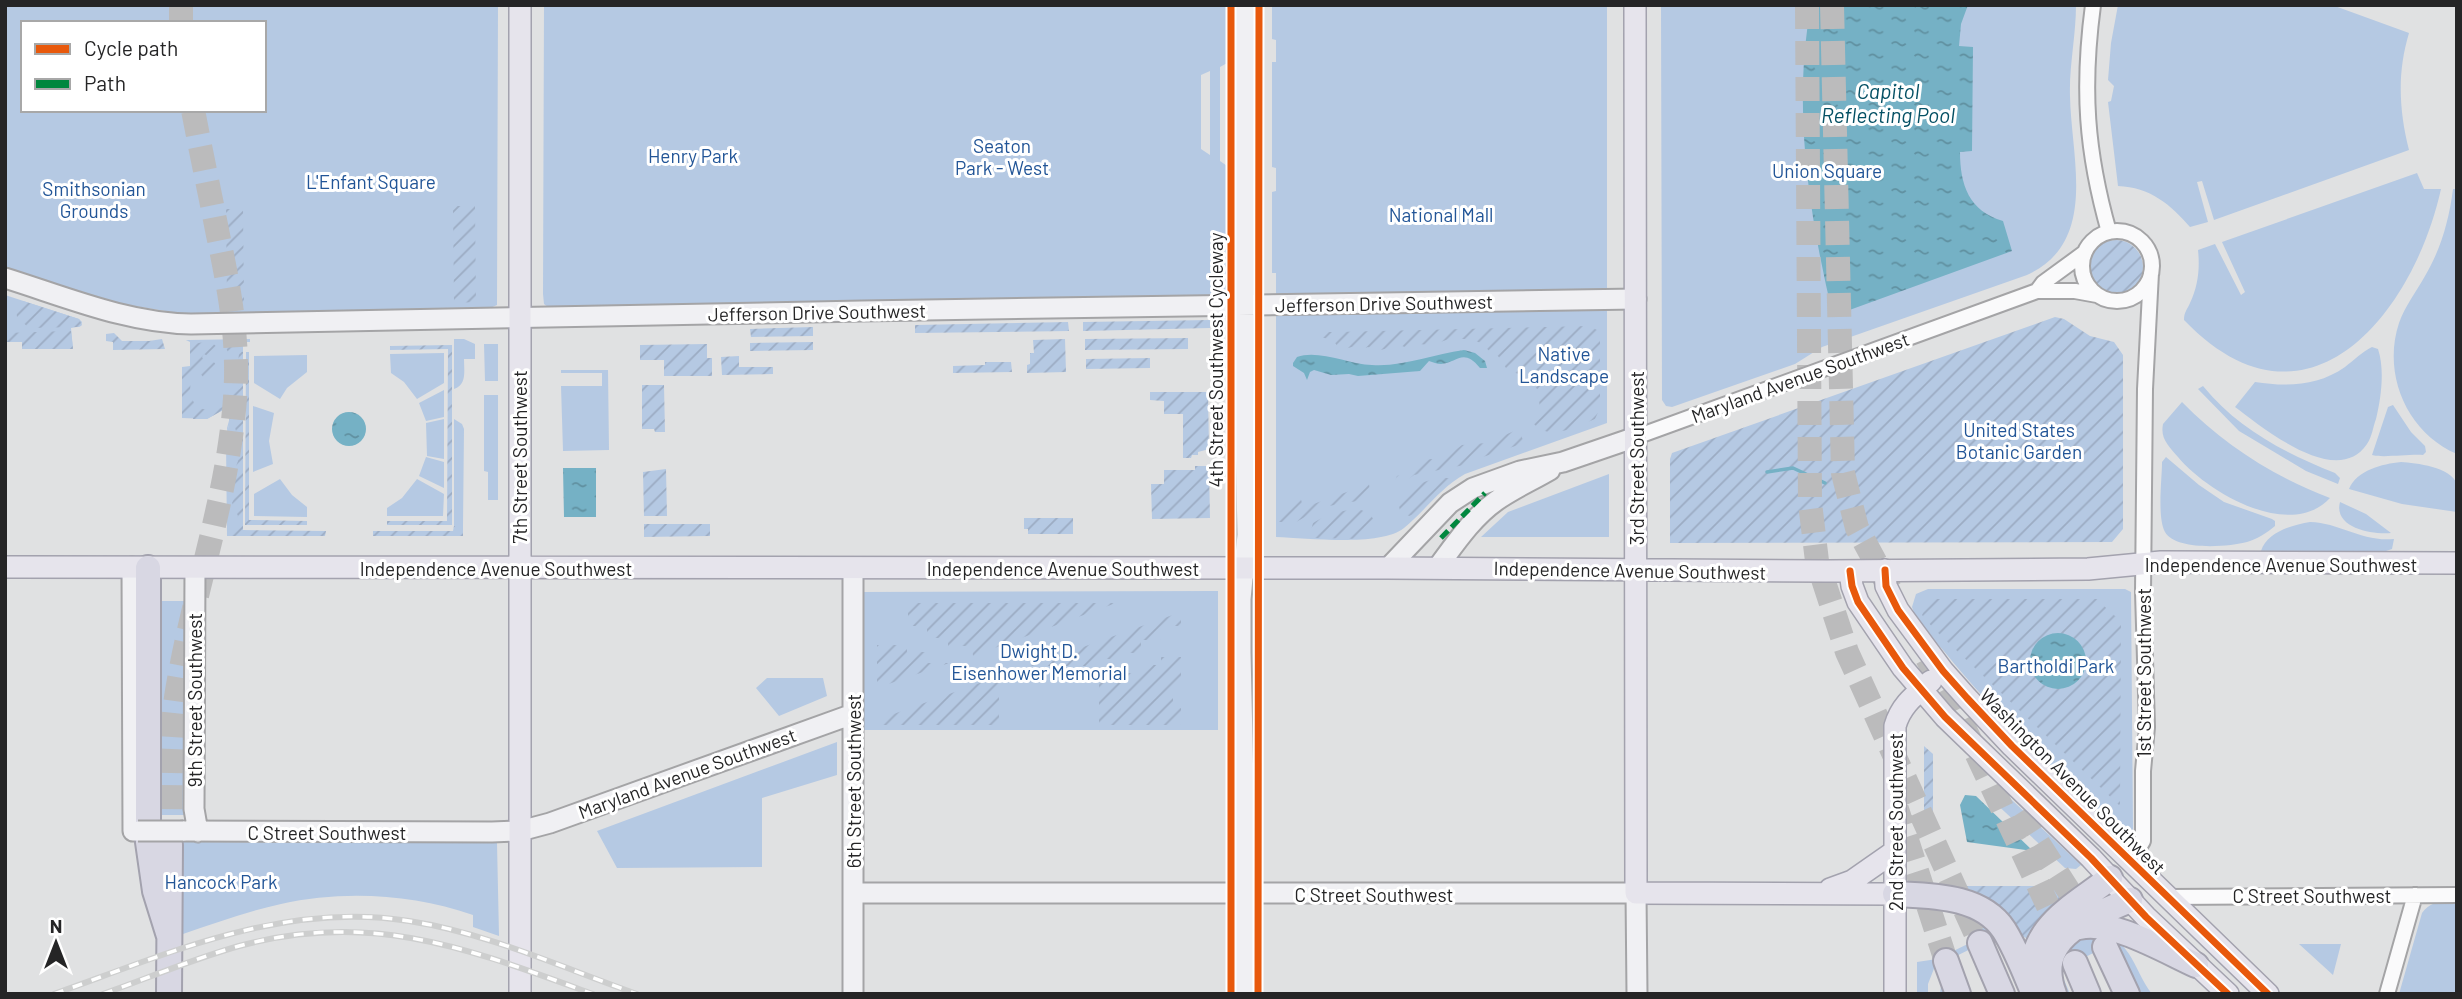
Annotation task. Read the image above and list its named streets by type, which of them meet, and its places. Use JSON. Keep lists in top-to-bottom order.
{
  "streets": {
    "main road": [
      "7th Street Southwest",
      "3rd Street Southwest",
      "Independence Avenue Southwest",
      "Washington Avenue Southwest",
      "2nd Street Southwest",
      "C Street Southwest"
    ],
    "street": [
      "Jefferson Drive Southwest",
      "Maryland Avenue Southwest",
      "1st Street Southwest",
      "9th Street Southwest",
      "6th Street Southwest"
    ],
    "cycle path": ["4th Street Southwest Cycleway"]
  },
  "crossings": [
    ["Jefferson Drive Southwest", "7th Street Southwest"],
    ["Jefferson Drive Southwest", "3rd Street Southwest"],
    ["Maryland Avenue Southwest", "7th Street Southwest"],
    ["Maryland Avenue Southwest", "3rd Street Southwest"],
    ["Maryland Avenue Southwest", "Independence Avenue Southwest"],
    ["Maryland Avenue Southwest", "1st Street Southwest"],
    ["Maryland Avenue Southwest", "6th Street Southwest"],
    ["Maryland Avenue Southwest", "C Street Southwest"],
    ["7th Street Southwest", "Independence Avenue Southwest"],
    ["7th Street Southwest", "C Street Southwest"],
    ["3rd Street Southwest", "Independence Avenue Southwest"],
    ["3rd Street Southwest", "C Street Southwest"],
    ["Independence Avenue Southwest", "1st Street Southwest"],
    ["Independence Avenue Southwest", "9th Street Southwest"],
    ["Independence Avenue Southwest", "6th Street Southwest"],
    ["Independence Avenue Southwest", "Washington Avenue Southwest"],
    ["Independence Avenue Southwest", "C Street Southwest"],
    ["1st Street Southwest", "Washington Avenue Southwest"],
    ["9th Street Southwest", "C Street Southwest"],
    ["6th Street Southwest", "C Street Southwest"],
    ["Washington Avenue Southwest", "2nd Street Southwest"],
    ["Washington Avenue Southwest", "C Street Southwest"],
    ["2nd Street Southwest", "C Street Southwest"]
  ],
  "water": ["Capitol Reflecting Pool"],
  "parks": [
    "Seaton Park - West",
    "Henry Park",
    "Union Square",
    "L'Enfant Square",
    "Smithsonian Grounds",
    "National Mall",
    "Native Landscape",
    "United States Botanic Garden",
    "Dwight D. Eisenhower Memorial",
    "Bartholdi Park",
    "Hancock Park"
  ],
  "legend": ["Cycle path", "Path"],
  "north": "top"
}
